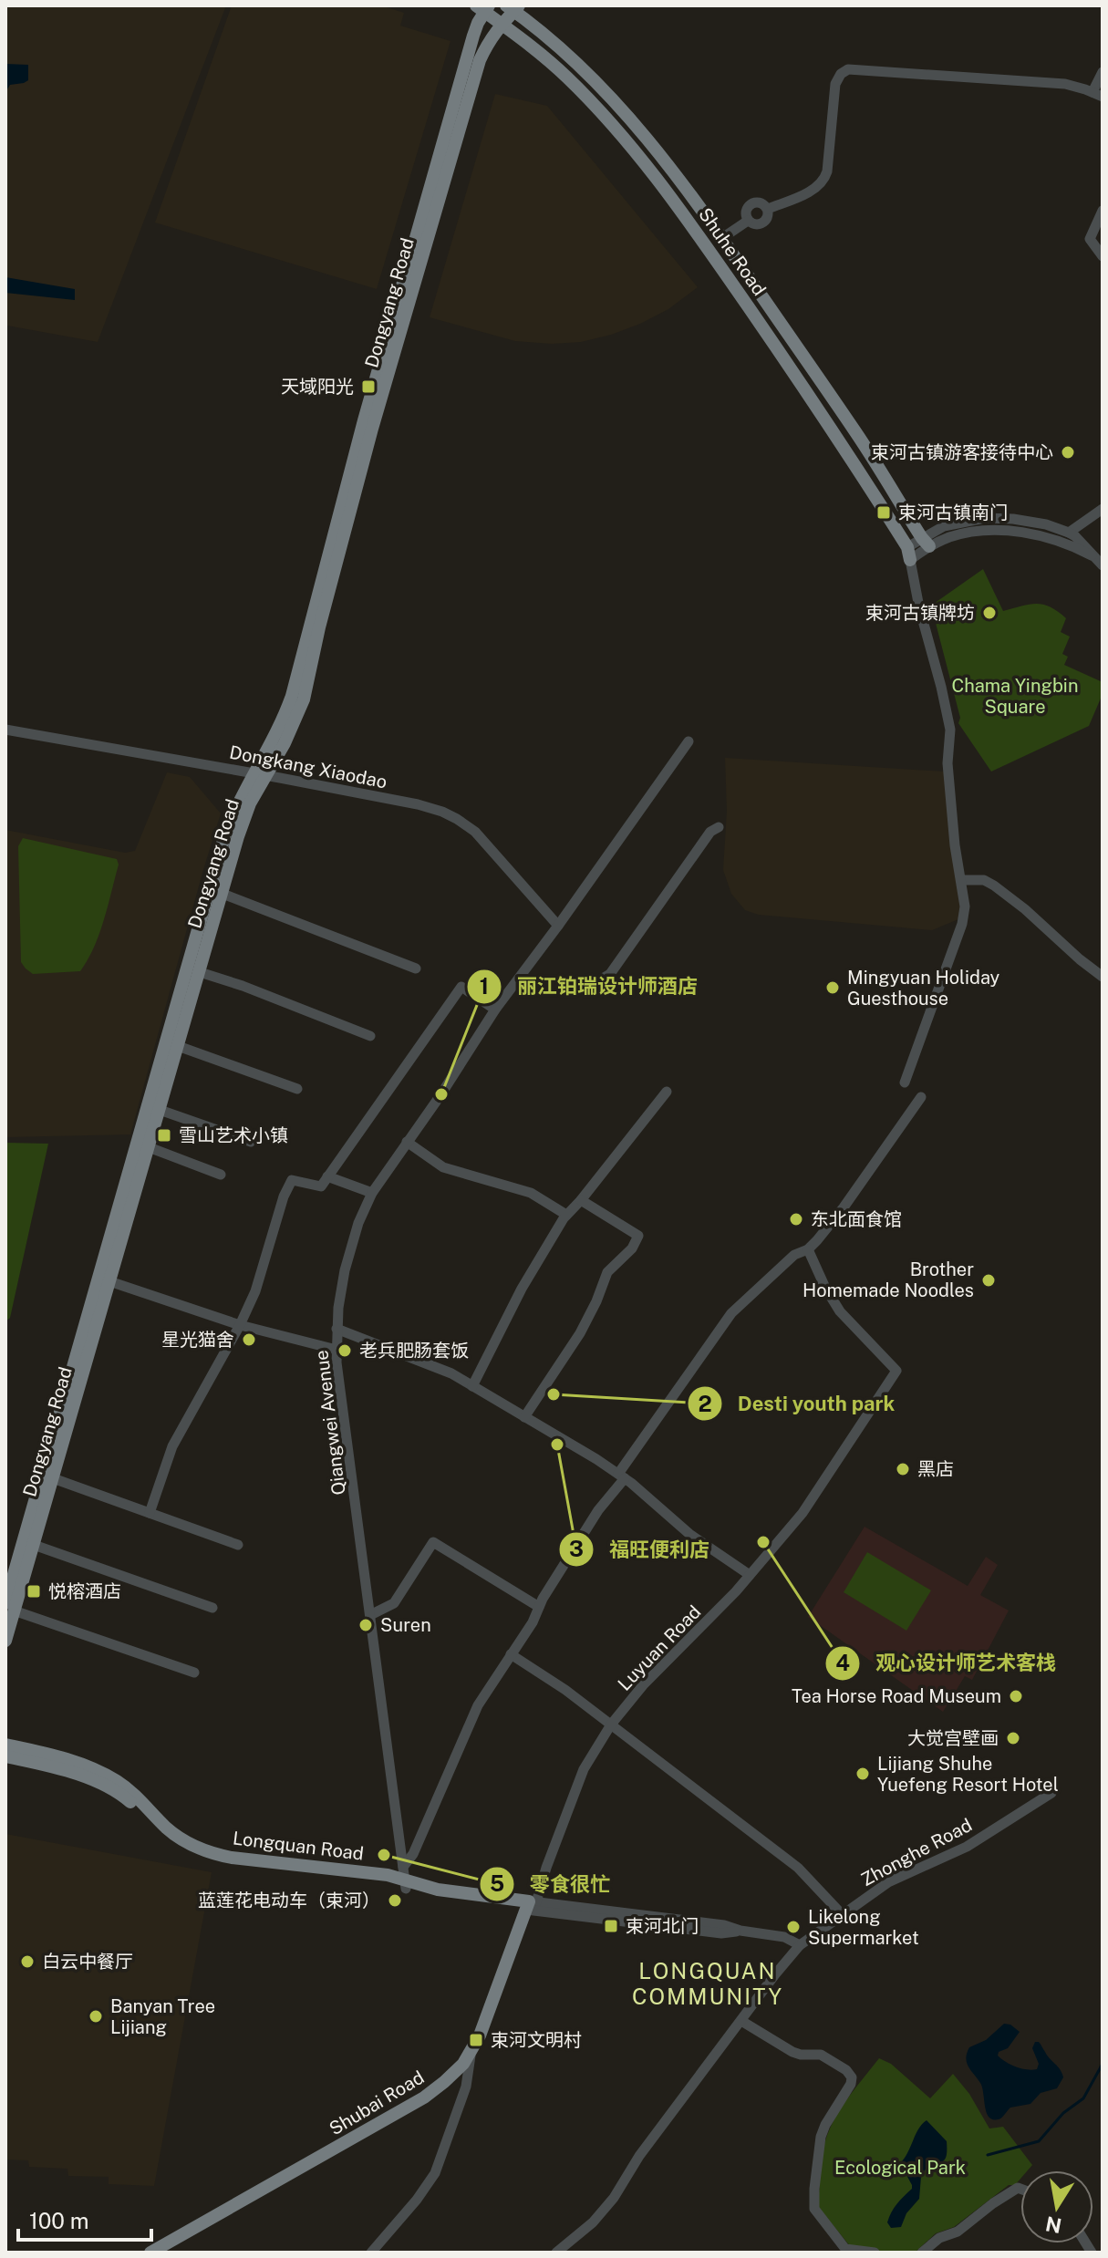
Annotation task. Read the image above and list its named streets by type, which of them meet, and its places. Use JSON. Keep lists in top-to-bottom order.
{
  "streets": {
    "main road": [
      "Shuhe Road",
      "Dongyang Road",
      "Longquan Road",
      "Shubai Road"
    ],
    "street": [
      "Dongkang Xiaodao",
      "Qiangwei Avenue",
      "Luyuan Road",
      "Zhonghe Road"
    ]
  },
  "crossings": [
    ["Shuhe Road", "Dongyang Road"],
    ["Dongyang Road", "Dongkang Xiaodao"],
    ["Dongkang Xiaodao", "Qiangwei Avenue"],
    ["Qiangwei Avenue", "Longquan Road"],
    ["Luyuan Road", "Longquan Road"],
    ["Luyuan Road", "Shubai Road"],
    ["Longquan Road", "Shubai Road"]
  ],
  "districts": ["LONGQUAN COMMUNITY"],
  "parks": ["Chama Yingbin Square", "Ecological Park"],
  "places": {
    "transit": [
      "天域阳光",
      "束河古镇南门",
      "雪山艺术小镇",
      "悦榕酒店",
      "束河北门",
      "束河文明村"
    ],
    "other": [
      "束河古镇游客接待中心",
      "束河古镇牌坊",
      "Mingyuan Holiday Guesthouse",
      "丽江铂瑞设计师酒店",
      "东北面食馆",
      "Brother Homemade Noodles",
      "星光猫舍",
      "老兵肥肠套饭",
      "Desti youth park",
      "福旺便利店",
      "黑店",
      "观心设计师艺术客栈",
      "Suren",
      "Tea Horse Road Museum",
      "大觉宫壁画",
      "Lijiang Shuhe Yuefeng Resort Hotel",
      "零食很忙",
      "蓝莲花电动车（束河）",
      "Likelong Supermarket",
      "白云中餐厅",
      "Banyan Tree Lijiang"
    ]
  },
  "scale_bar": "100 m",
  "north": "bottom"
}
